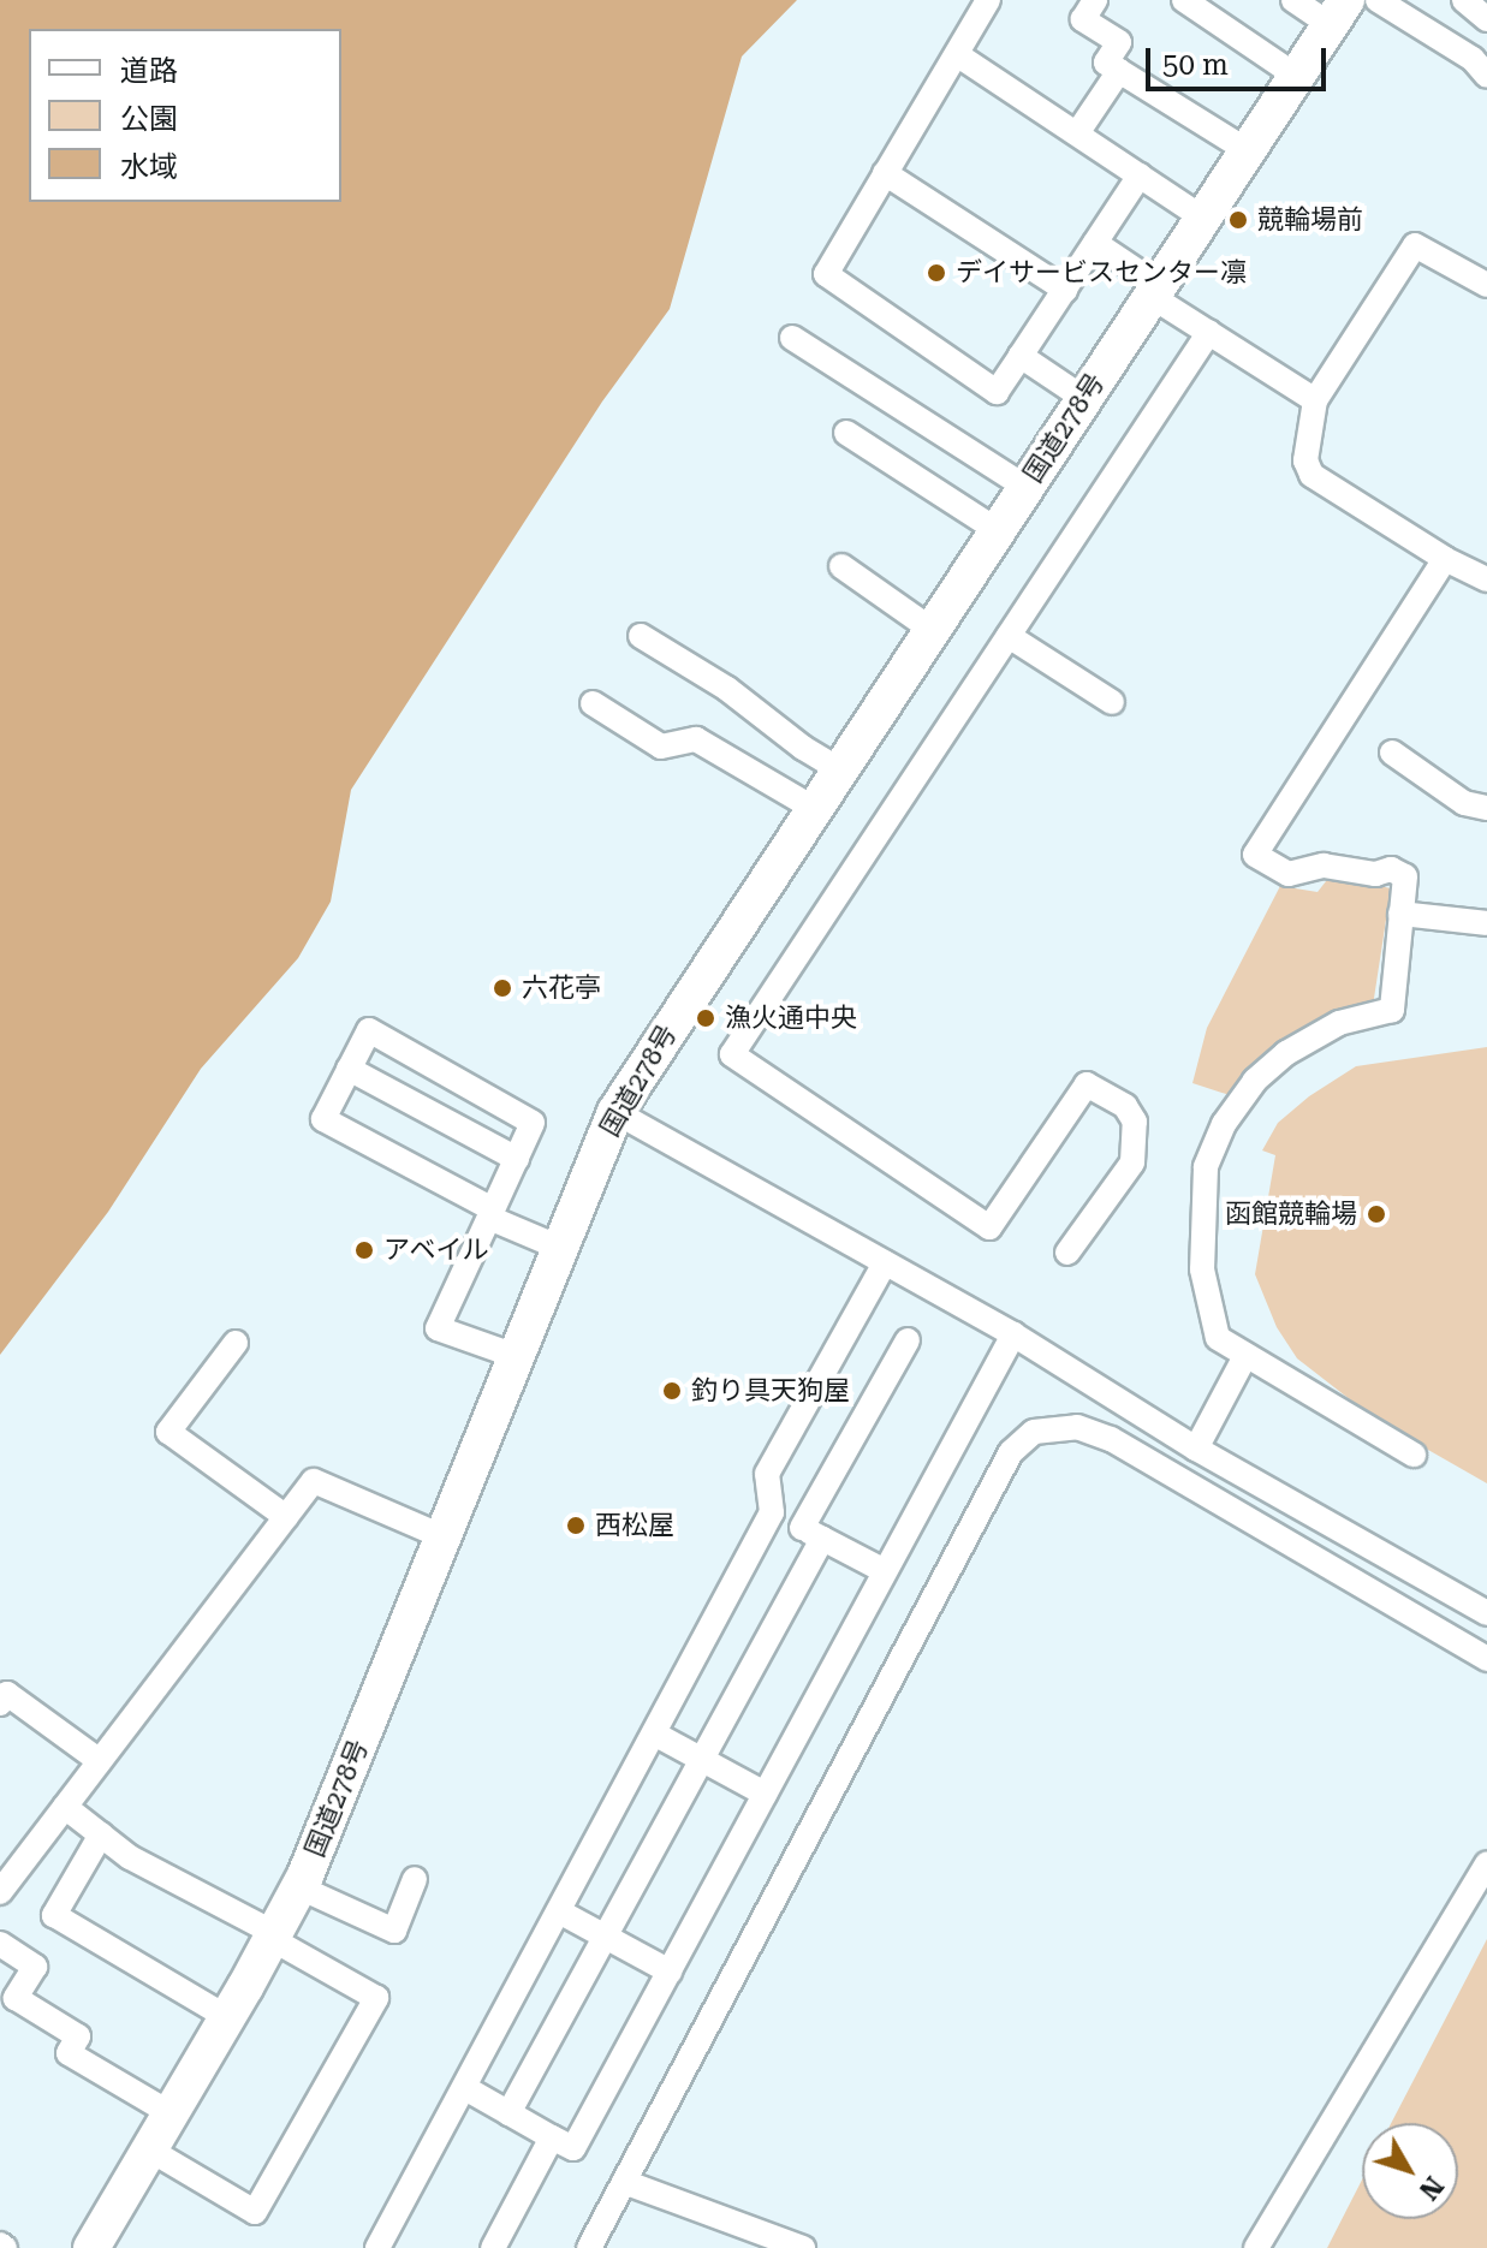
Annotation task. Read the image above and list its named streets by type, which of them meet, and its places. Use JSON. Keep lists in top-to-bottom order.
{
  "streets": {
    "highway": ["国道278号"]
  },
  "places": [
    "競輪場前",
    "デイサービスセンター凛",
    "六花亭",
    "漁火通中央",
    "函館競輪場",
    "アベイル",
    "釣り具天狗屋",
    "西松屋"
  ],
  "legend": ["道路", "公園", "水域"],
  "scale_bar": "50 m",
  "north": "bottom right"
}
